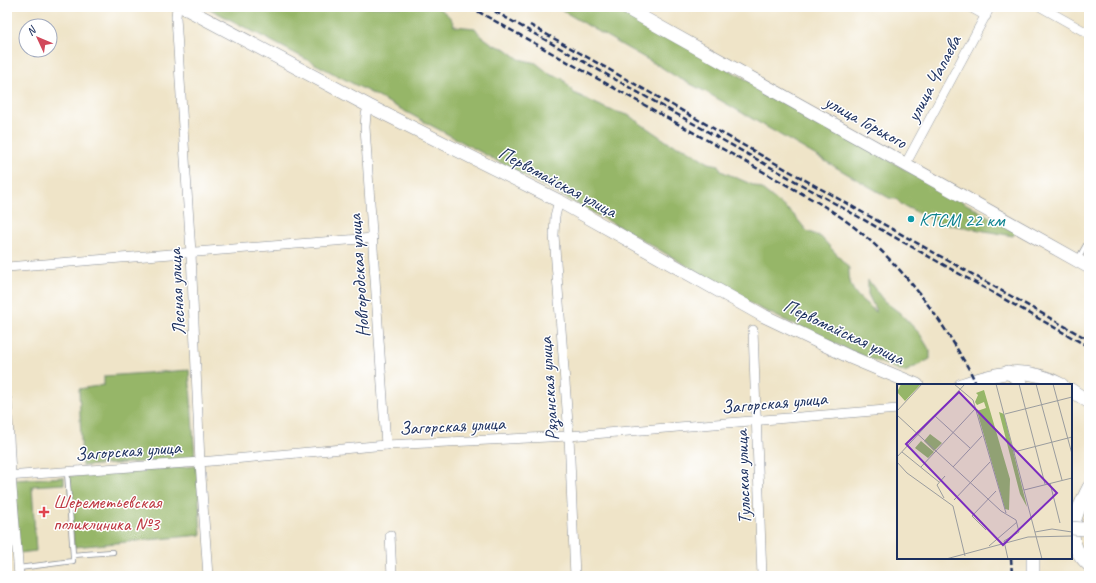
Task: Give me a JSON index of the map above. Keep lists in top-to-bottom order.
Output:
{
  "streets": {
    "street": [
      "улица Чапаева",
      "улица Горького",
      "Первомайская улица",
      "Новгородская улица",
      "Лесная улица",
      "Рязанская улица",
      "Загорская улица",
      "Тульская улица"
    ]
  },
  "crossings": [
    ["улица Чапаева", "улица Горького"],
    ["Первомайская улица", "Новгородская улица"],
    ["Первомайская улица", "Рязанская улица"],
    ["Новгородская улица", "Загорская улица"],
    ["Лесная улица", "Загорская улица"],
    ["Рязанская улица", "Загорская улица"],
    ["Загорская улица", "Тульская улица"]
  ],
  "places": {
    "other": ["КТСМ 22 км"],
    "health": ["Шереметьевская поликлиника №3"]
  },
  "north": "top left"
}
